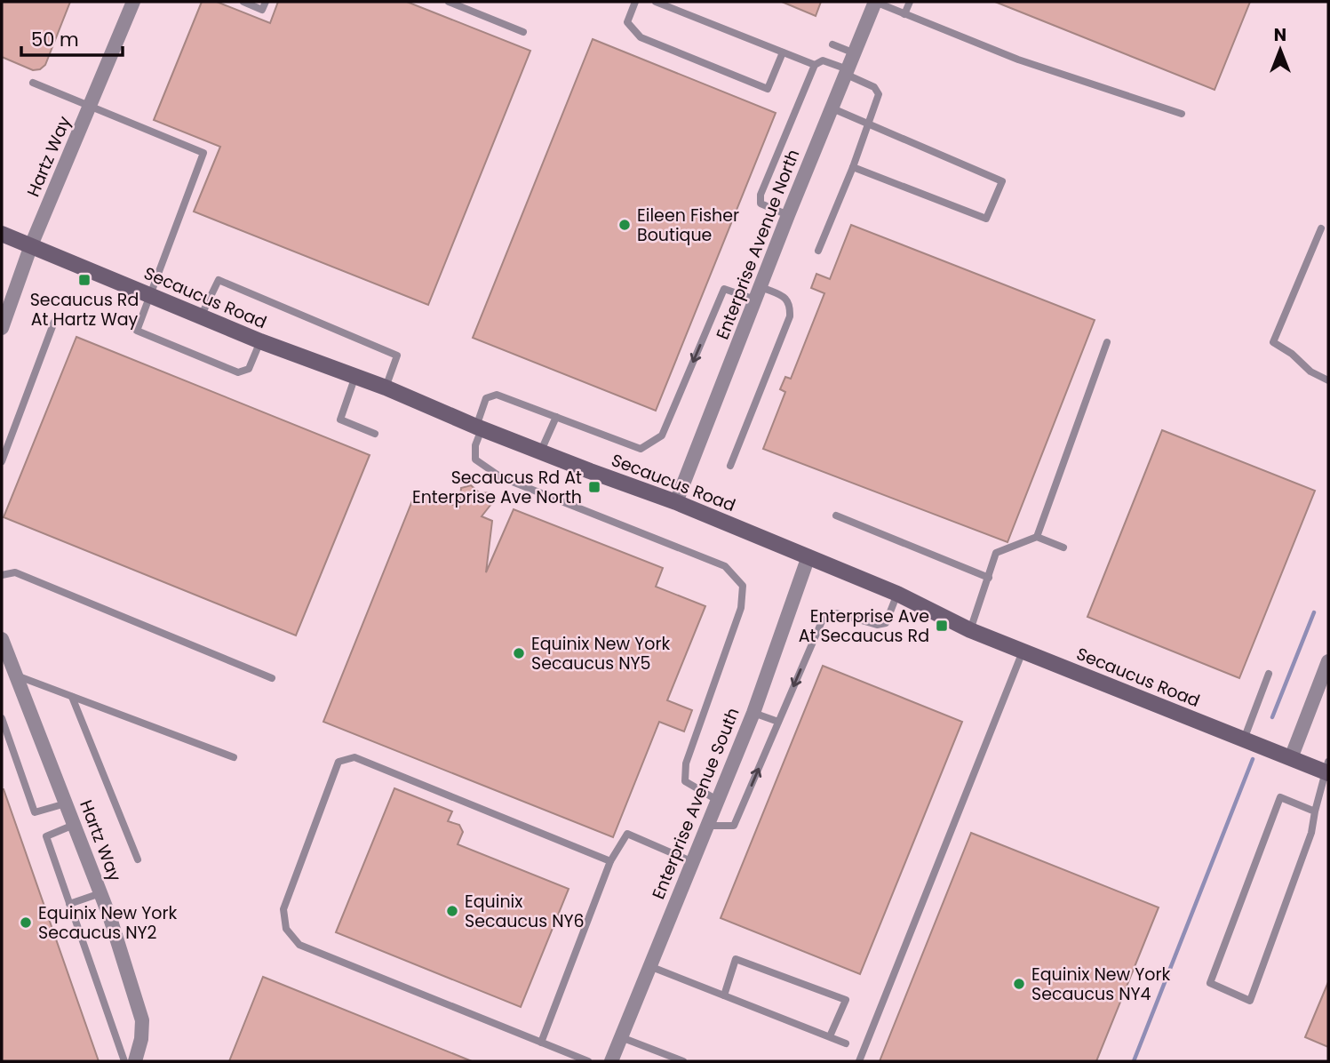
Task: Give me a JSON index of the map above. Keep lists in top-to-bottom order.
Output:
{
  "streets": {
    "main road": ["Secaucus Road"],
    "street": ["Hartz Way", "Enterprise Avenue North", "Enterprise Avenue South"]
  },
  "crossings": [
    ["Hartz Way", "Secaucus Road"],
    ["Enterprise Avenue North", "Secaucus Road"],
    ["Secaucus Road", "Enterprise Avenue South"]
  ],
  "places": {
    "other": [
      "Eileen Fisher Boutique",
      "Equinix New York Secaucus NY5",
      "Equinix Secaucus NY6",
      "Equinix New York Secaucus NY2",
      "Equinix New York Secaucus NY4"
    ],
    "transit": ["Secaucus Rd At Hartz Way", "Secaucus Rd At Enterprise Ave North", "Enterprise Ave At Secaucus Rd"]
  },
  "scale_bar": "50 m",
  "north": "top"
}
